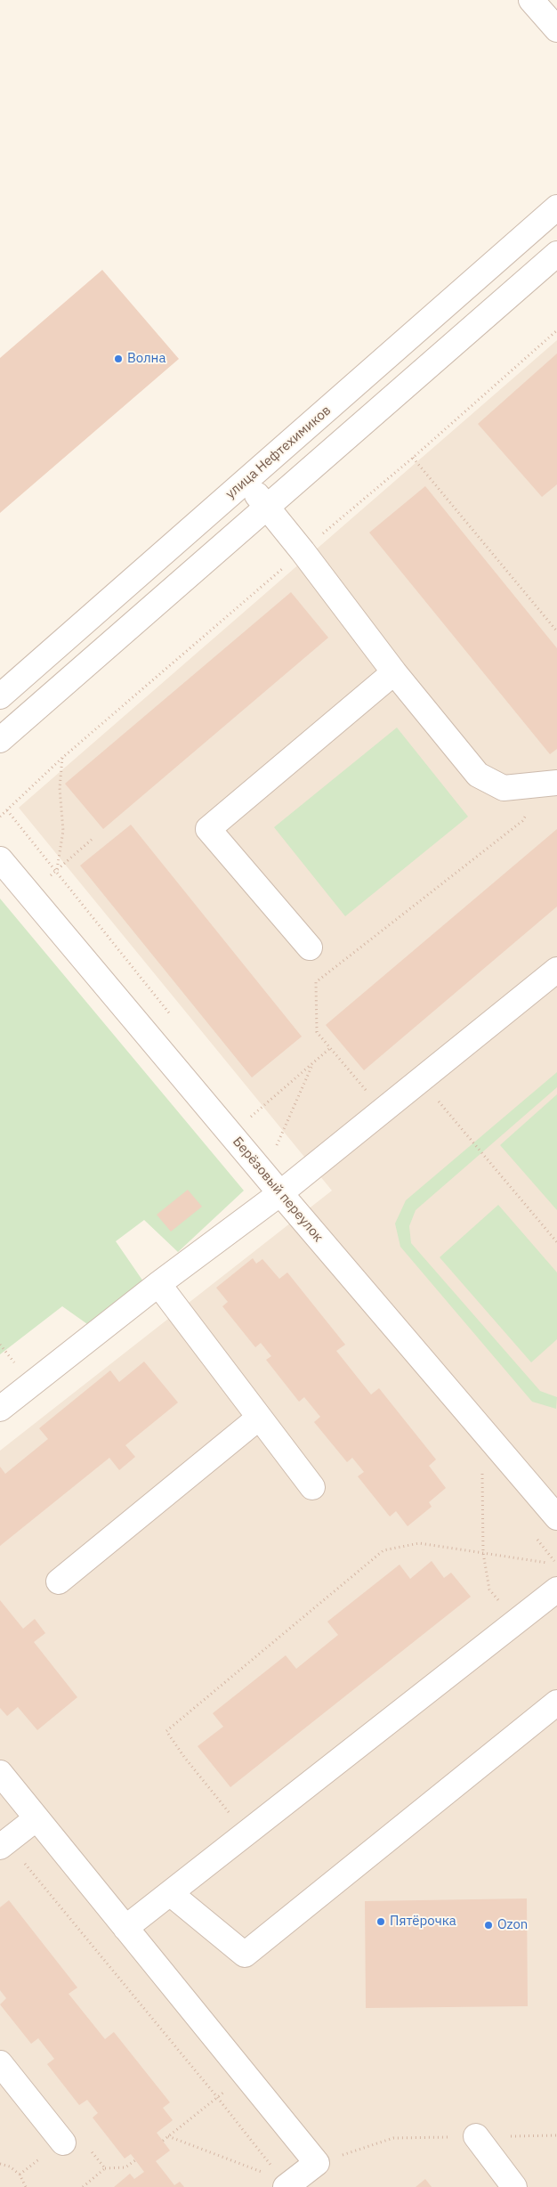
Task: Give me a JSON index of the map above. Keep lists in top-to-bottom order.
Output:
{
  "streets": {
    "street": ["улица Нефтехимиков", "Берёзовый переулок"]
  },
  "places": ["Волна", "Пятёрочка", "Ozon"]
}
